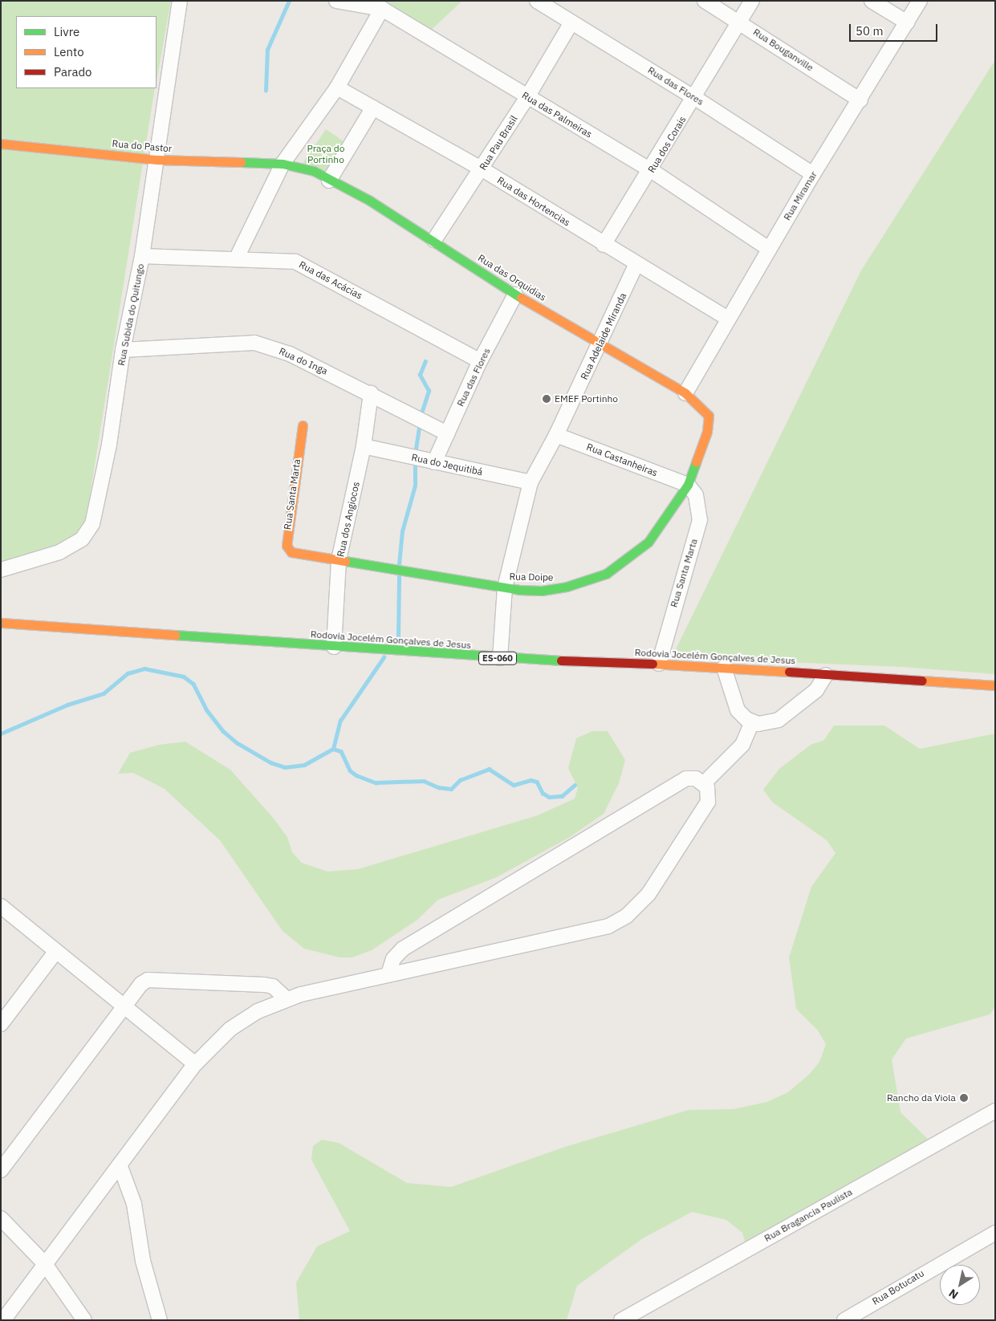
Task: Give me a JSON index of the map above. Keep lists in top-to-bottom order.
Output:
{
  "streets": {
    "street": [
      "Rua Bouganville",
      "Rua das Flores",
      "Rua das Palmeiras",
      "Rua Pau Brasil",
      "Rua dos Corais",
      "Rua do Pastor",
      "Rua Miramar",
      "Rua das Hortencias",
      "Rua das Orquidias",
      "Rua das Acácias",
      "Rua Subida do Quitungo",
      "Rua Adelaide Miranda",
      "Rua do Inga",
      "Rua Castanheiras",
      "Rua do Jequitibá",
      "Rua Santa Marta",
      "Rua dos Angiocos",
      "Rua Doipe",
      "Rodovia Jocelém Gonçalves de Jesus",
      "ES-060",
      "Rua Bragancia Paulista",
      "Rua Botucatu"
    ]
  },
  "crossings": [
    ["Rua Bouganville", "Rua dos Corais"],
    ["Rua Bouganville", "Rua Miramar"],
    ["Rua das Flores", "Rua Pau Brasil"],
    ["Rua das Flores", "Rua dos Corais"],
    ["Rua das Flores", "Rua Miramar"],
    ["Rua das Flores", "Rua das Orquidias"],
    ["Rua das Flores", "Rua das Acácias"],
    ["Rua das Flores", "Rua do Inga"],
    ["Rua das Flores", "Rua do Jequitibá"],
    ["Rua das Palmeiras", "Rua Pau Brasil"],
    ["Rua das Palmeiras", "Rua dos Corais"],
    ["Rua das Palmeiras", "Rua Miramar"],
    ["Rua Pau Brasil", "Rua das Hortencias"],
    ["Rua Pau Brasil", "Rua das Orquidias"],
    ["Rua dos Corais", "Rua das Hortencias"],
    ["Rua do Pastor", "Rua das Orquidias"],
    ["Rua do Pastor", "Rua Subida do Quitungo"],
    ["Rua Miramar", "Rua das Hortencias"],
    ["Rua Miramar", "Rua das Orquidias"],
    ["Rua das Hortencias", "Rua Adelaide Miranda"],
    ["Rua das Orquidias", "Rua Adelaide Miranda"],
    ["Rua das Orquidias", "Rua Doipe"],
    ["Rua das Acácias", "Rua Subida do Quitungo"],
    ["Rua Subida do Quitungo", "Rua do Inga"],
    ["Rua Adelaide Miranda", "Rua Castanheiras"],
    ["Rua Adelaide Miranda", "Rua do Jequitibá"],
    ["Rua Adelaide Miranda", "Rua Doipe"],
    ["Rua Adelaide Miranda", "Rodovia Jocelém Gonçalves de Jesus"],
    ["Rua do Inga", "Rua dos Angiocos"],
    ["Rua Castanheiras", "Rua Santa Marta"],
    ["Rua Castanheiras", "Rua Doipe"],
    ["Rua do Jequitibá", "Rua dos Angiocos"],
    ["Rua Santa Marta", "Rua Doipe"],
    ["Rua Santa Marta", "Rodovia Jocelém Gonçalves de Jesus"],
    ["Rua dos Angiocos", "Rua Doipe"],
    ["Rua dos Angiocos", "Rodovia Jocelém Gonçalves de Jesus"]
  ],
  "parks": ["Praça do Portinho"],
  "places": ["EMEF Portinho", "Rancho da Viola"],
  "legend": ["Livre", "Lento", "Parado"],
  "scale_bar": "50 m",
  "north": "bottom left"
}
